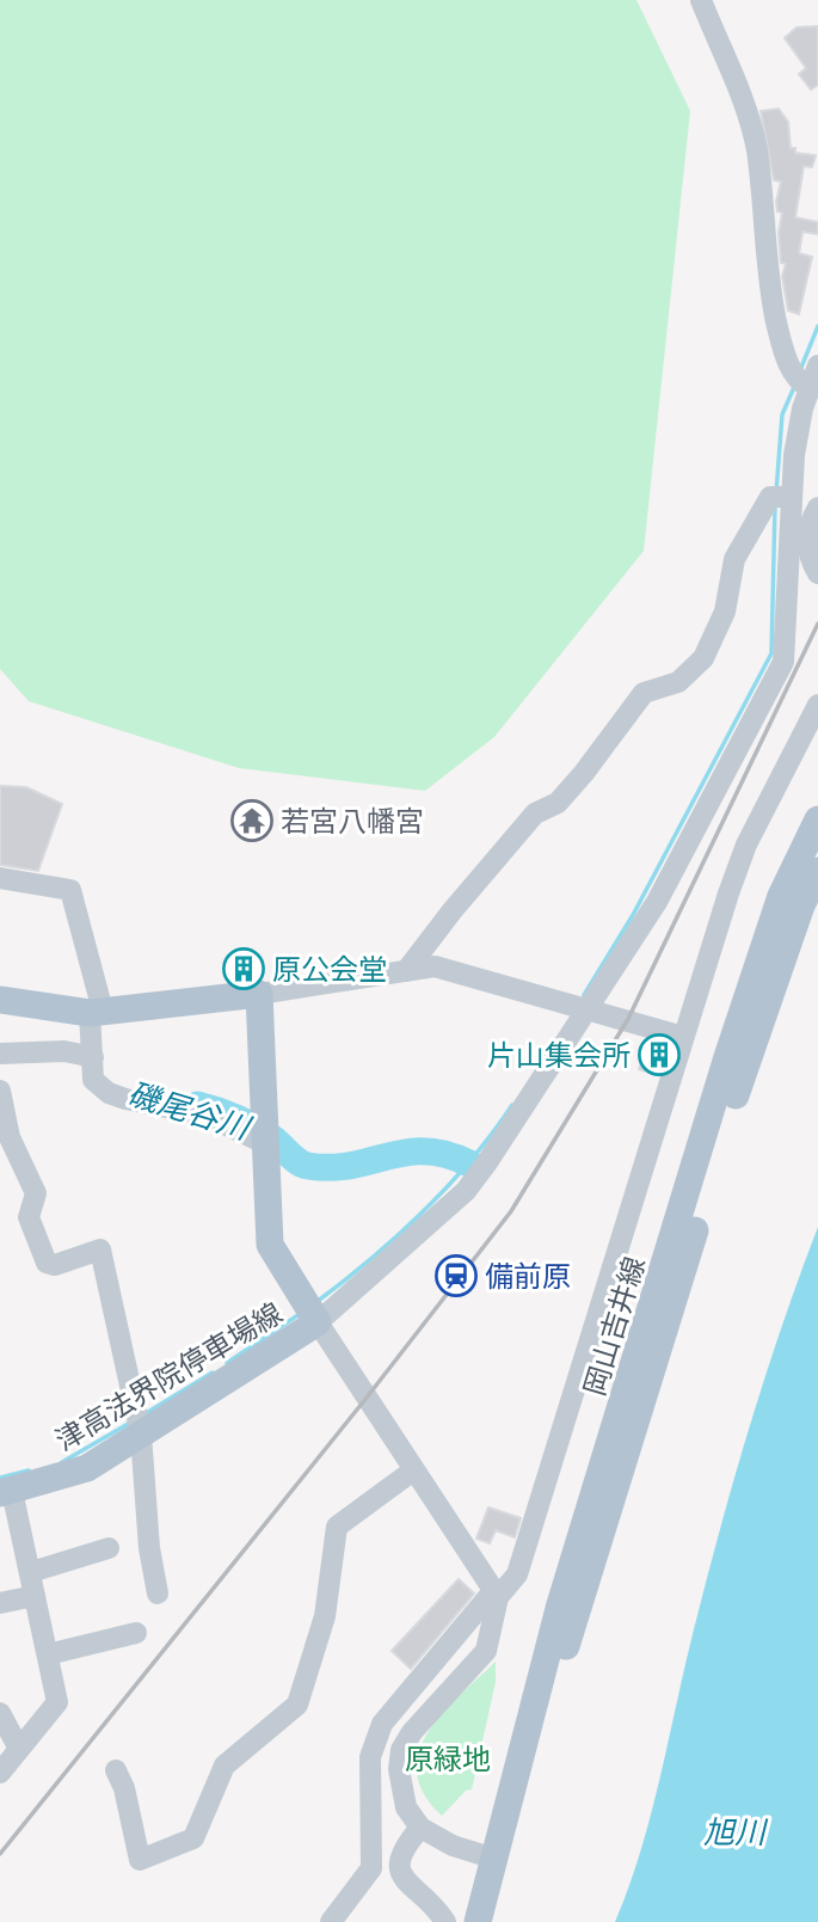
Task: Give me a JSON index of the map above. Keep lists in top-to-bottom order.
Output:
{
  "streets": {
    "main road": ["岡山吉井線", "津高法界院停車場線"]
  },
  "water": ["磯尾谷川", "旭川"],
  "parks": ["原緑地"],
  "places": {
    "temple": ["若宮八幡宮"],
    "building": ["原公会堂", "片山集会所"],
    "station": ["備前原"]
  }
}
